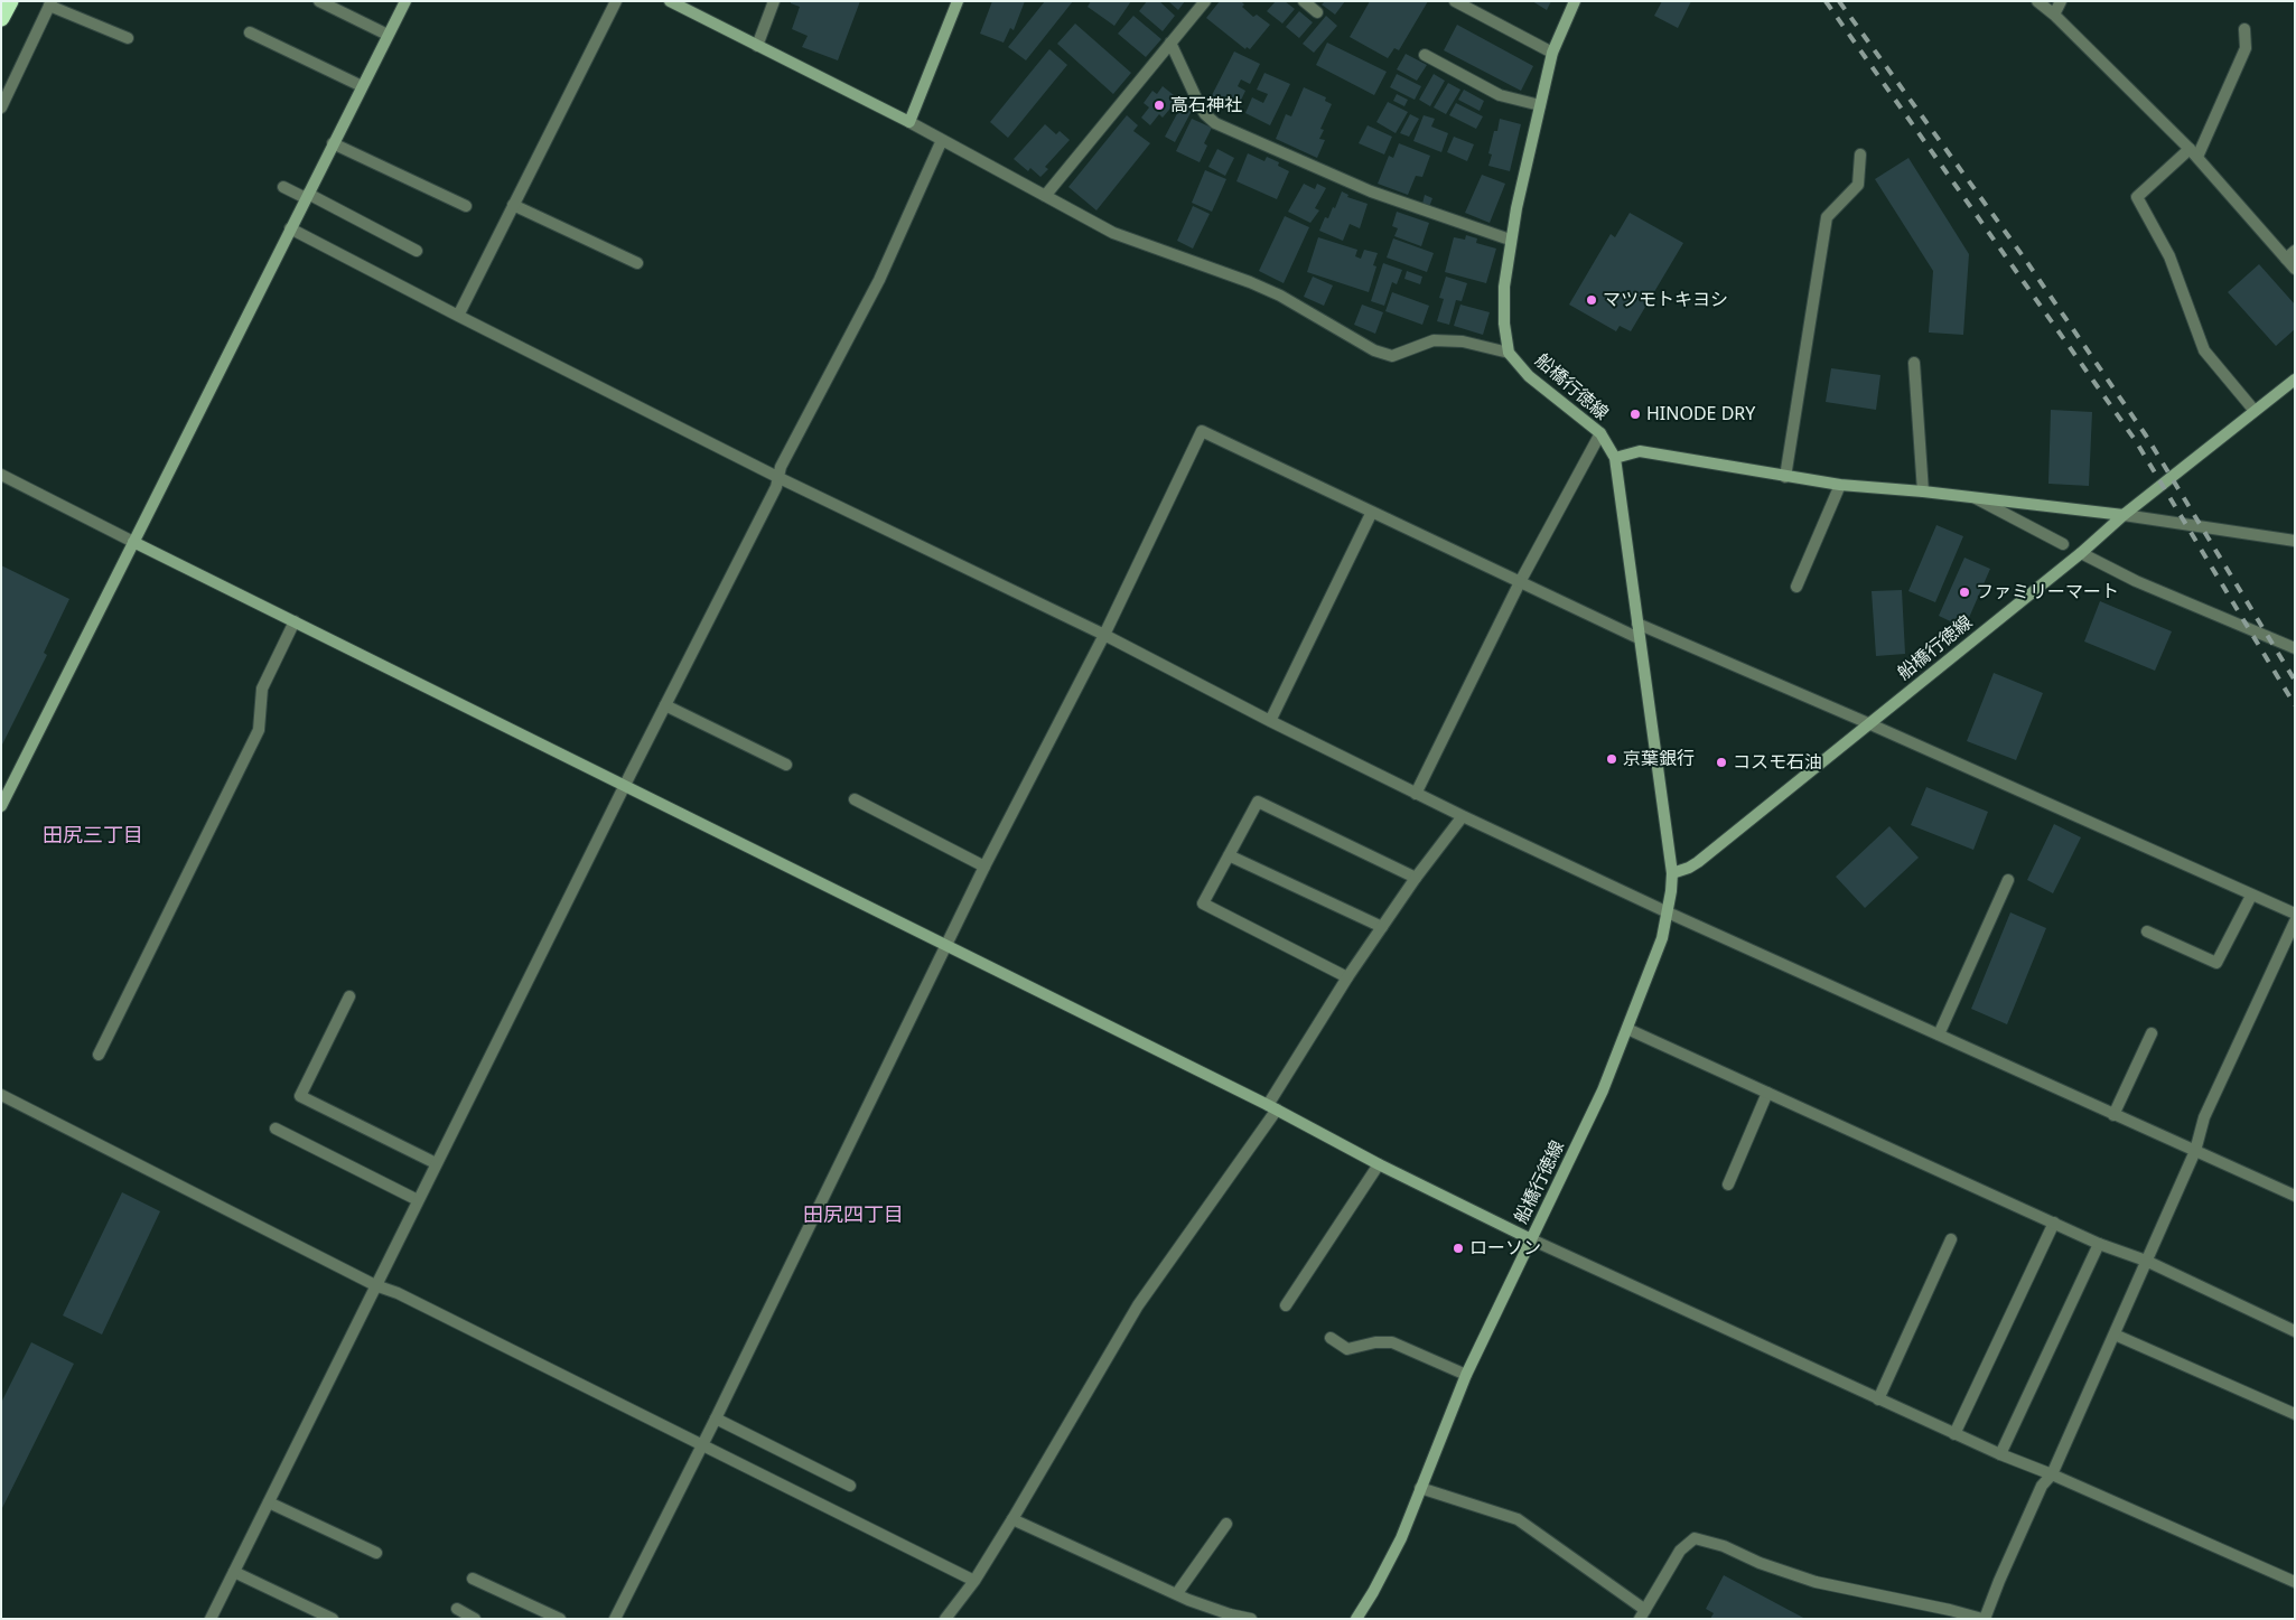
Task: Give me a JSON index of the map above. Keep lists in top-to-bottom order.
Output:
{
  "streets": {
    "street": ["船橋行徳線"]
  },
  "districts": ["田尻三丁目", "田尻四丁目"],
  "places": [
    "高石神社",
    "マツモトキヨシ",
    "HINODE DRY",
    "ファミリーマート",
    "京葉銀行",
    "コスモ石油",
    "ローソン"
  ]
}
